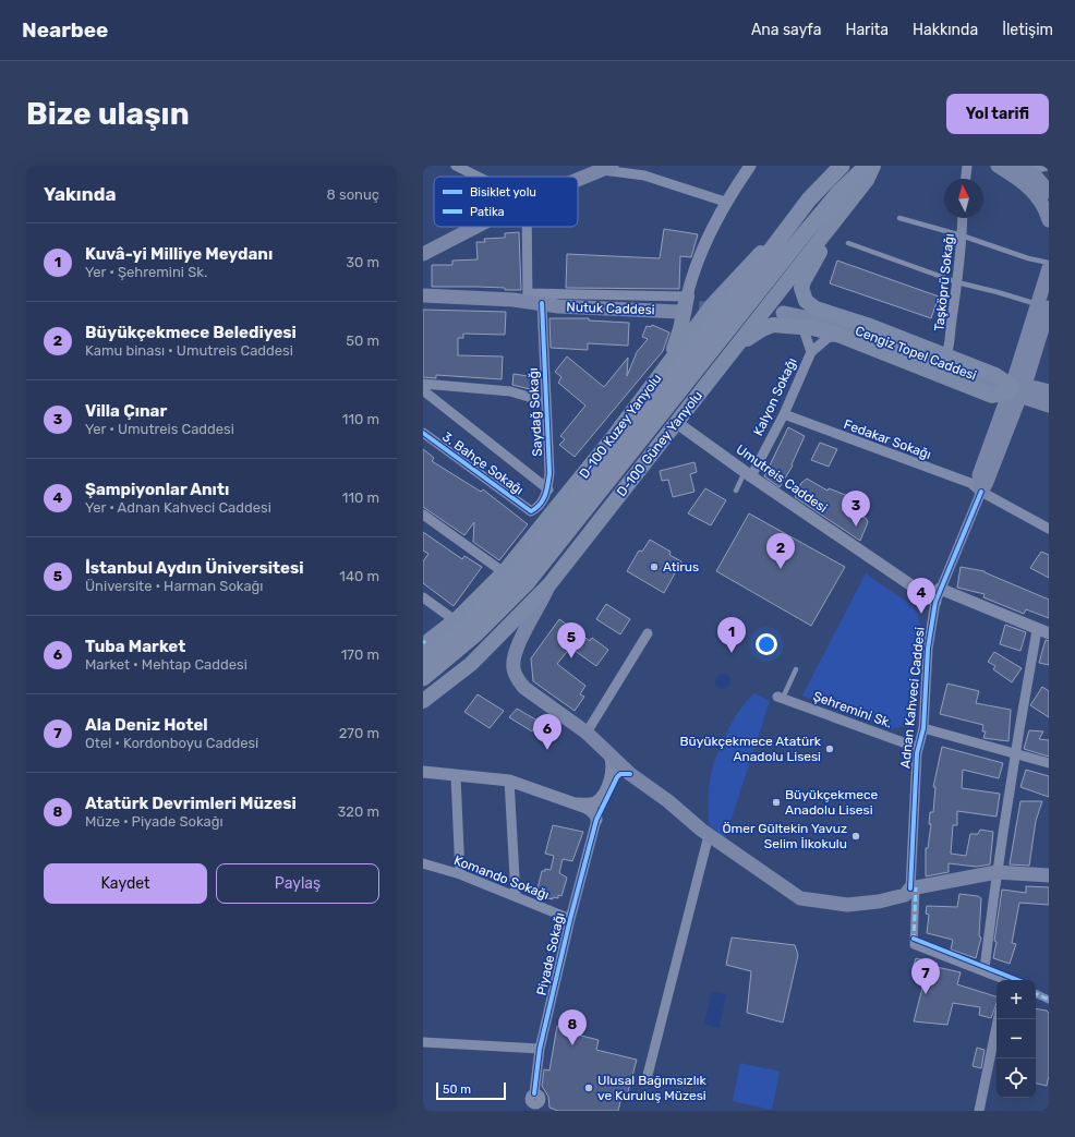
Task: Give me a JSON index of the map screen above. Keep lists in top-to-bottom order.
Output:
{
  "streets": {
    "main road": [
      "Nutuk Caddesi",
      "Cengiz Topel Caddesi",
      "D-100 Kuzey Yanyolu",
      "D-100 Güney Yanyolu",
      "Adnan Kahveci Caddesi"
    ],
    "street": [
      "Taşköprü Sokağı",
      "Kalyon Sokağı",
      "Saydağ Sokağı",
      "Fedakar Sokağı",
      "3. Bahçe Sokağı",
      "Umutreis Caddesi",
      "Şehremini Sk.",
      "Komando Sokağı",
      "Piyade Sokağı"
    ]
  },
  "crossings": [
    ["Nutuk Caddesi", "Saydağ Sokağı"],
    ["Cengiz Topel Caddesi", "Adnan Kahveci Caddesi"],
    ["Kalyon Sokağı", "Fedakar Sokağı"],
    ["Kalyon Sokağı", "Umutreis Caddesi"],
    ["Saydağ Sokağı", "3. Bahçe Sokağı"],
    ["Fedakar Sokağı", "Adnan Kahveci Caddesi"],
    ["D-100 Güney Yanyolu", "Umutreis Caddesi"],
    ["Umutreis Caddesi", "Adnan Kahveci Caddesi"],
    ["Adnan Kahveci Caddesi", "Şehremini Sk."],
    ["Komando Sokağı", "Piyade Sokağı"]
  ],
  "places": [
    "Atirus",
    "Büyükçekmece Atatürk Anadolu Lisesi",
    "Büyükçekmece Anadolu Lisesi",
    "Ömer Gültekin Yavuz Selim İlkokulu",
    "Ulusal Bağımsızlık ve Kuruluş Müzesi"
  ],
  "legend": ["Bisiklet yolu", "Patika"],
  "scale_bar": "50 m",
  "north": "top",
  "page": {
    "header": "Nearbee",
    "nav": [
      "Ana sayfa",
      "Harita",
      "Hakkında",
      "İletişim"
    ],
    "buttons": [
      "Yol tarifi",
      ["Kaydet", "Paylaş"]
    ],
    "title": "Bize ulaşın",
    "heading": ["Yakında", "8 sonuç"],
    "list": [
      {
        "mark": "1",
        "name": "Kuvâ-yi Milliye Meydanı",
        "note": "Yer · Şehremini Sk.",
        "value": "30 m"
      },
      {
        "mark": "2",
        "name": "Büyükçekmece Belediyesi",
        "note": "Kamu binası · Umutreis Caddesi",
        "value": "50 m"
      },
      {
        "mark": "3",
        "name": "Villa Çınar",
        "note": "Yer · Umutreis Caddesi",
        "value": "110 m"
      },
      {
        "mark": "4",
        "name": "Şampiyonlar Anıtı",
        "note": "Yer · Adnan Kahveci Caddesi",
        "value": "110 m"
      },
      {
        "mark": "5",
        "name": "İstanbul Aydın Üniversitesi",
        "note": "Üniversite · Harman Sokağı",
        "value": "140 m"
      },
      {
        "mark": "6",
        "name": "Tuba Market",
        "note": "Market · Mehtap Caddesi",
        "value": "170 m"
      },
      {
        "mark": "7",
        "name": "Ala Deniz Hotel",
        "note": "Otel · Kordonboyu Caddesi",
        "value": "270 m"
      },
      {
        "mark": "8",
        "name": "Atatürk Devrimleri Müzesi",
        "note": "Müze · Piyade Sokağı",
        "value": "320 m"
      }
    ],
    "pins": [
      "3",
      "2",
      "4",
      "1",
      "5",
      "6",
      "7",
      "8"
    ],
    "map_buttons": ["+", "−"],
    "scale": "50 m"
  }
}
